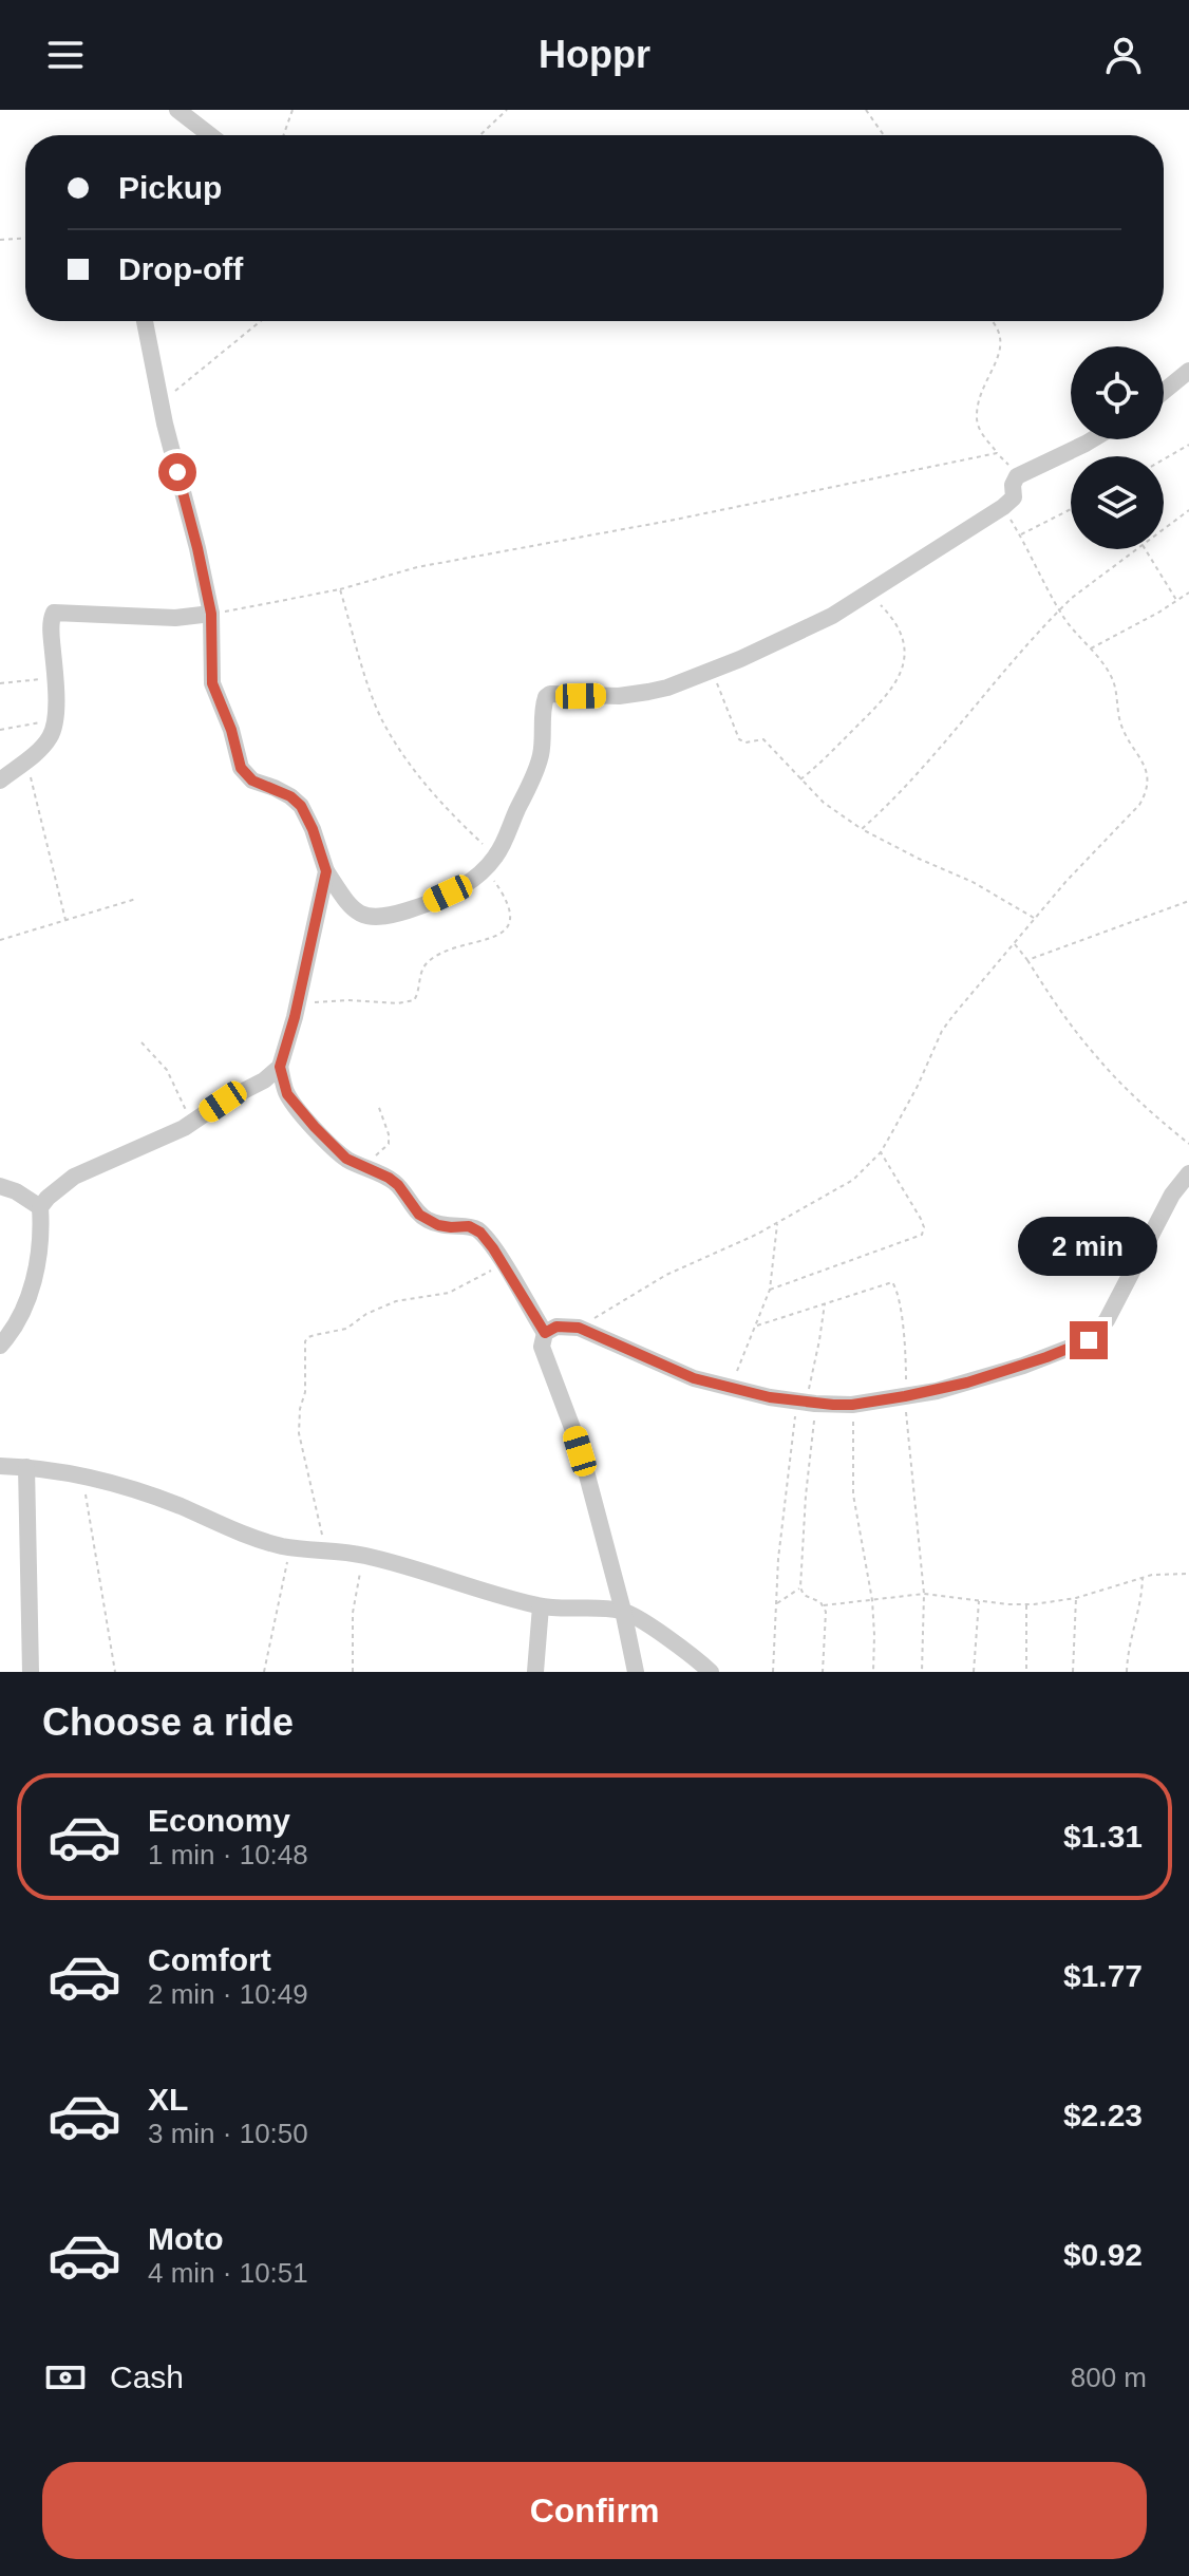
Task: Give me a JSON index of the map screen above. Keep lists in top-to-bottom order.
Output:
{
  "page": {
    "header": "Hoppr",
    "banner": ["Pickup", "Drop-off"],
    "bubble": "2 min",
    "heading": "Choose a ride",
    "list": [
      {
        "name": "Economy",
        "note": "1 min · 10:48",
        "value": "$1.31"
      },
      {
        "name": "Comfort",
        "note": "2 min · 10:49",
        "value": "$1.77"
      },
      {
        "name": "XL",
        "note": "3 min · 10:50",
        "value": "$2.23"
      },
      {
        "name": "Moto",
        "note": "4 min · 10:51",
        "value": "$0.92"
      }
    ],
    "pay": ["Cash", "800 m"],
    "buttons": "Confirm"
  }
}
